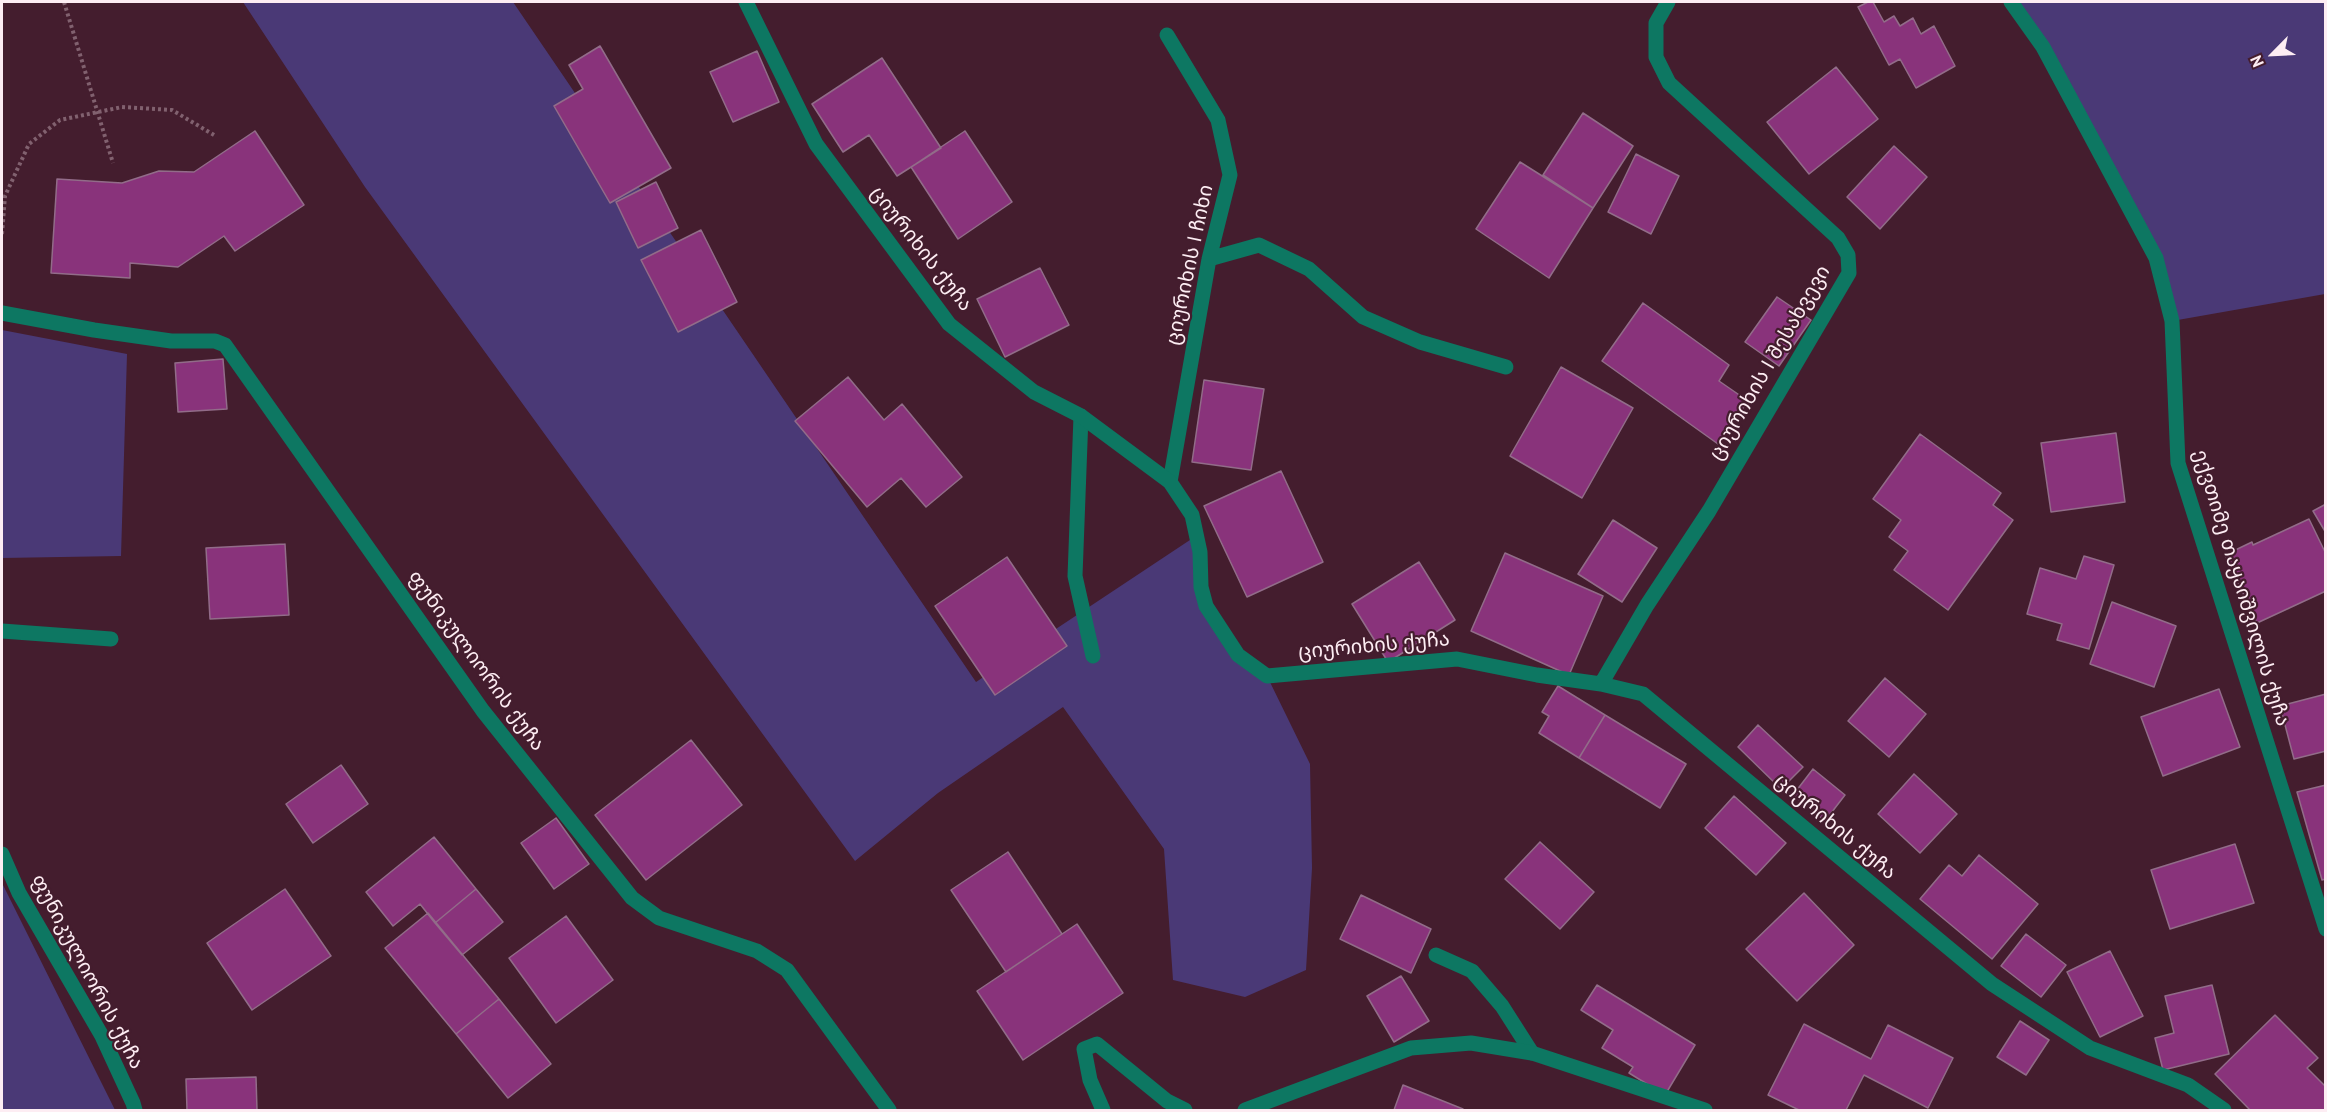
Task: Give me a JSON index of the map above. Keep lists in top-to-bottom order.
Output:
{
  "streets": {
    "street": [
      "ციურიხის ქუჩა",
      "ციურიხის I ჩიხი",
      "ციურიხის I შესახვევი",
      "ექვთიმე თაყაიშვილის ქუჩა",
      "ფუნიკულიორის ქუჩა"
    ]
  },
  "crossings": [
    ["ციურიხის ქუჩა", "ციურიხის I ჩიხი"],
    ["ციურიხის ქუჩა", "ციურიხის I შესახვევი"]
  ],
  "north": "bottom left"
}
